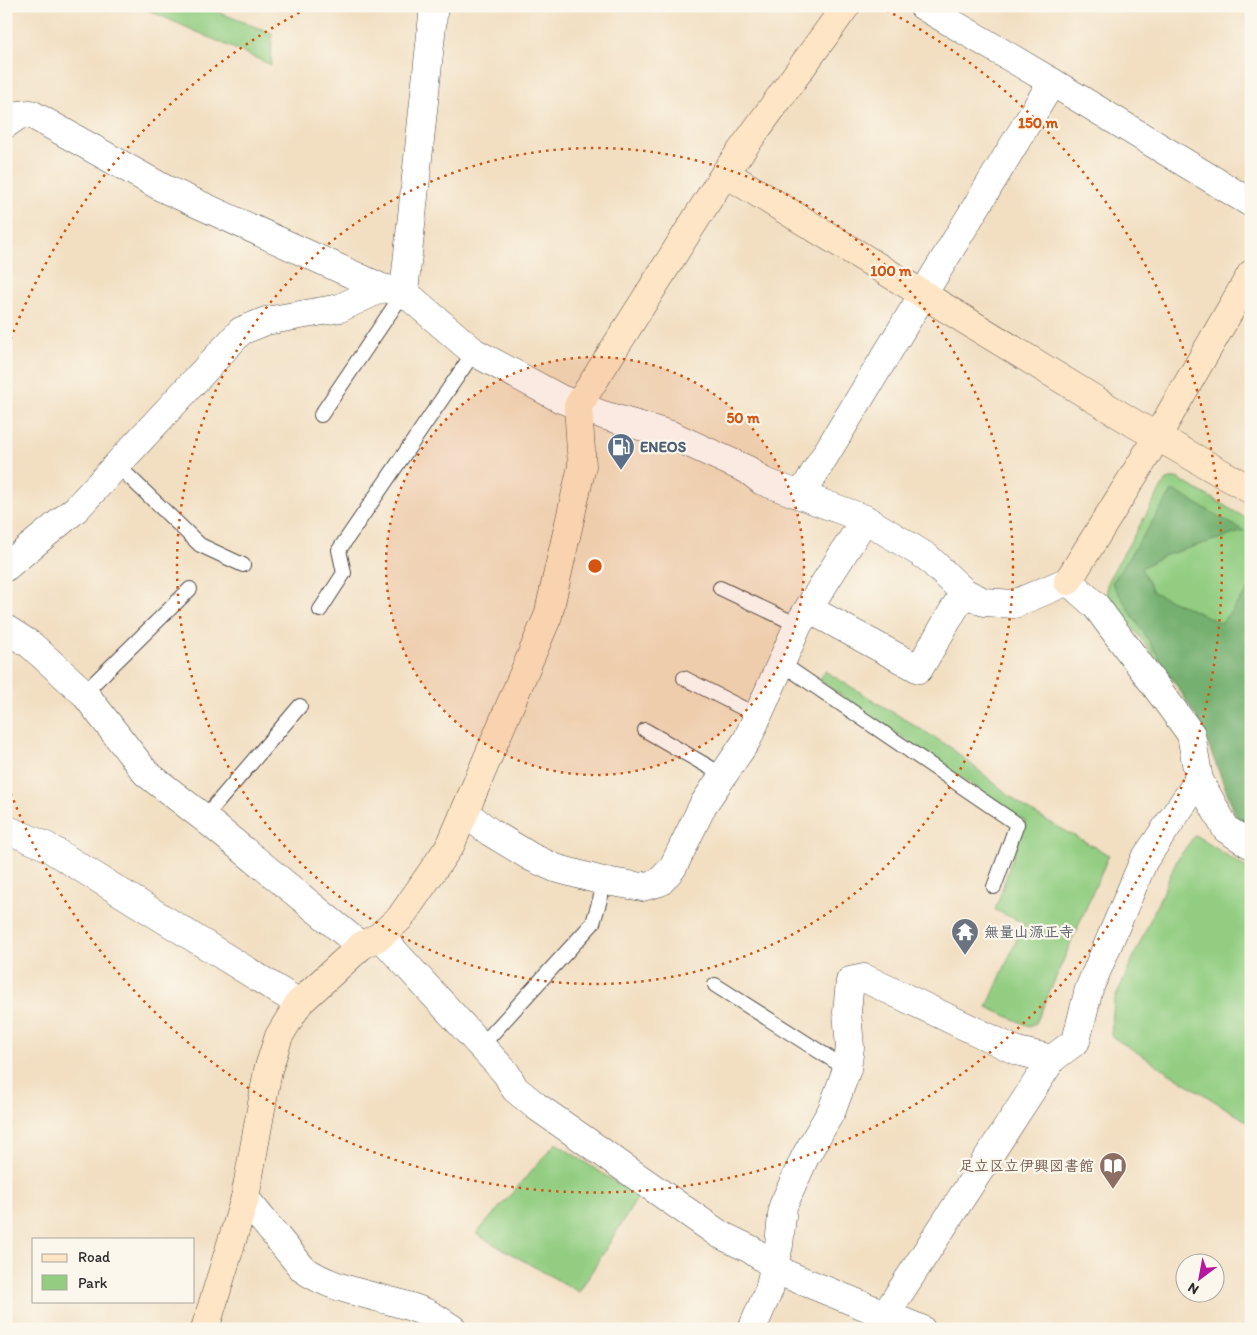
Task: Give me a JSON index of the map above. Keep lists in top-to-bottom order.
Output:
{
  "places": {
    "fuel station": ["ENEOS"],
    "temple": ["無量山源正寺"],
    "library": ["足立区立伊興図書館"]
  },
  "legend": ["Road", "Park"],
  "north": "bottom left",
  "rings": ["150 m", "100 m", "50 m"]
}
